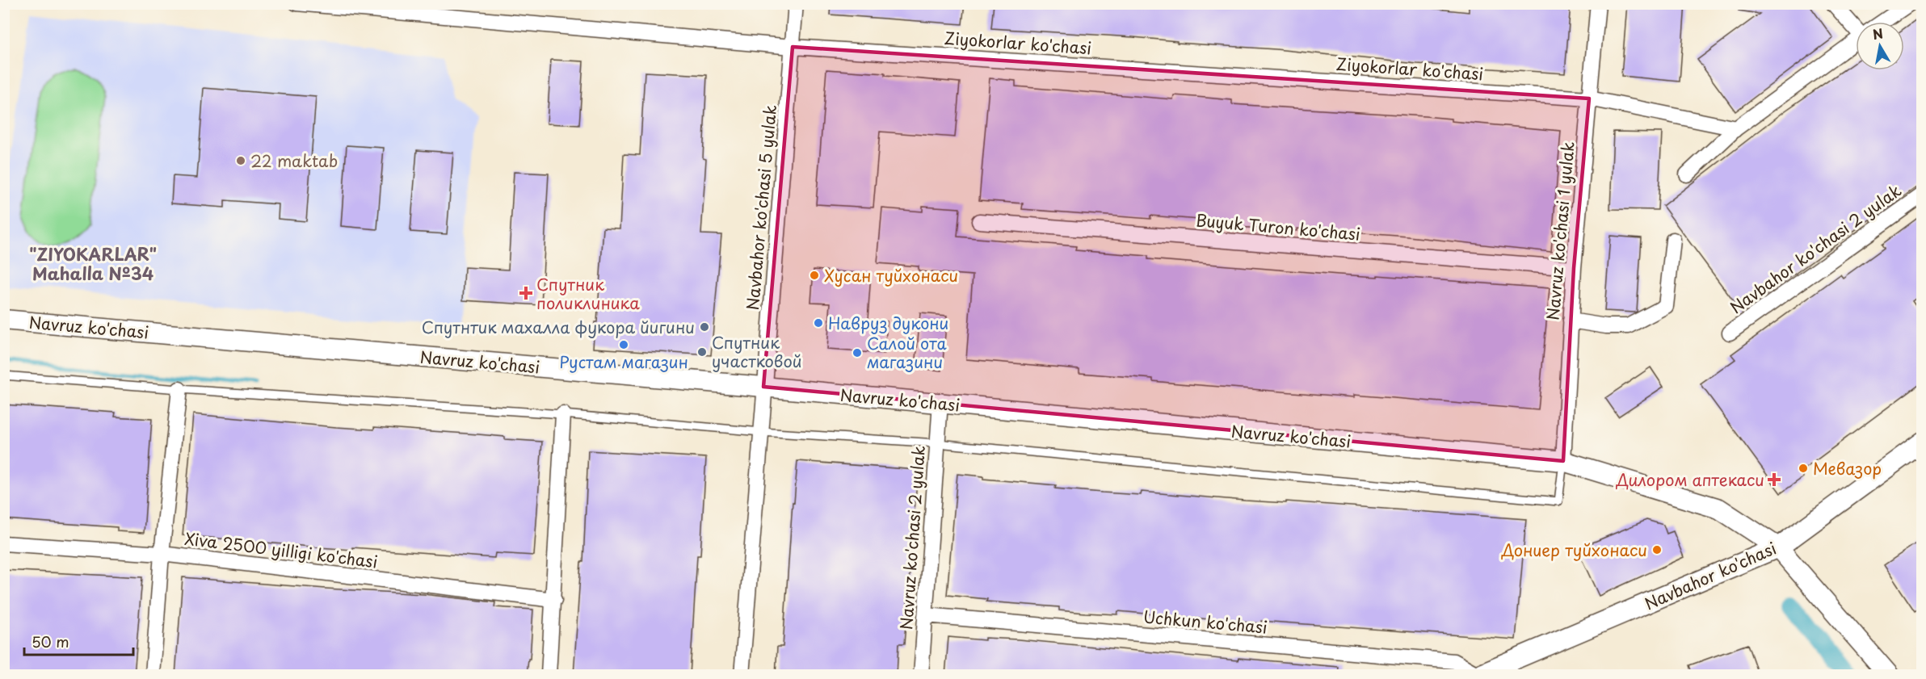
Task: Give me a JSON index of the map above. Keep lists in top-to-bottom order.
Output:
{
  "streets": {
    "street": [
      "Ziyokorlar ko'chasi",
      "Navbahor ko'chasi 5 yulak",
      "Buyuk Turon ko'chasi",
      "Navruz ko'chasi 1 yulak",
      "Navbahor ko'chasi 2 yulak",
      "Navruz ko'chasi",
      "Navruz ko'chasi 2 yulak",
      "Xiva 2500 yilligi ko'chasi",
      "Navbahor ko'chasi",
      "Uchkun ko'chasi"
    ]
  },
  "crossings": [
    ["Ziyokorlar ko'chasi", "Navbahor ko'chasi 5 yulak"],
    ["Ziyokorlar ko'chasi", "Navruz ko'chasi 1 yulak"],
    ["Navbahor ko'chasi 5 yulak", "Navruz ko'chasi"],
    ["Buyuk Turon ko'chasi", "Navruz ko'chasi 1 yulak"],
    ["Navruz ko'chasi 1 yulak", "Navruz ko'chasi"],
    ["Navruz ko'chasi", "Navruz ko'chasi 2 yulak"],
    ["Navruz ko'chasi", "Navbahor ko'chasi"],
    ["Navruz ko'chasi 2 yulak", "Uchkun ko'chasi"],
    ["Navbahor ko'chasi", "Uchkun ko'chasi"]
  ],
  "districts": ["\"ZIYOKARLAR\" Mahalla №34"],
  "places": {
    "other": [
      "22 maktab",
      "Хусан туйхонаси",
      "Навруз дукони",
      "Спутнтик махалла фукора йигини",
      "Рустам магазин",
      "Спутник участковой",
      "Салой ота магазини",
      "Мевазор",
      "Дониер туйхонаси"
    ],
    "health": ["Спутник поликлиника", "Дилором аптекаси"]
  },
  "scale_bar": "50 m",
  "north": "top"
}
